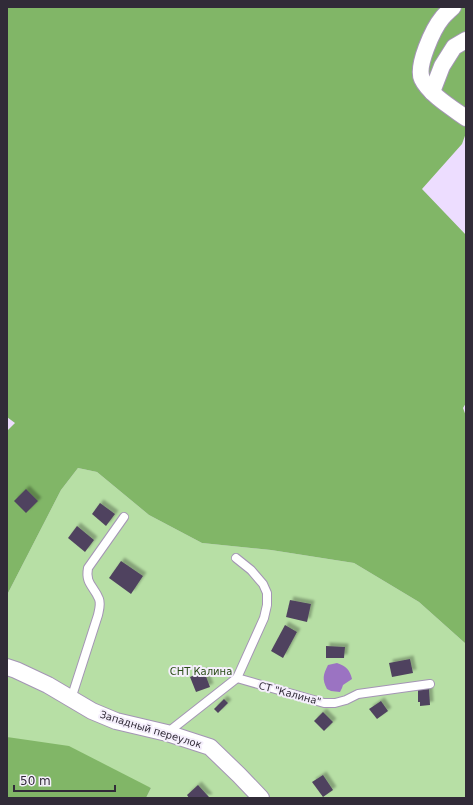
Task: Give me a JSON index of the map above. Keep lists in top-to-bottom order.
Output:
{
  "streets": {
    "street": ["Западный переулок"],
    "lane": ["СТ \"Калина\""]
  },
  "parks": ["СНТ Калина"],
  "scale_bar": "50 m"
}
